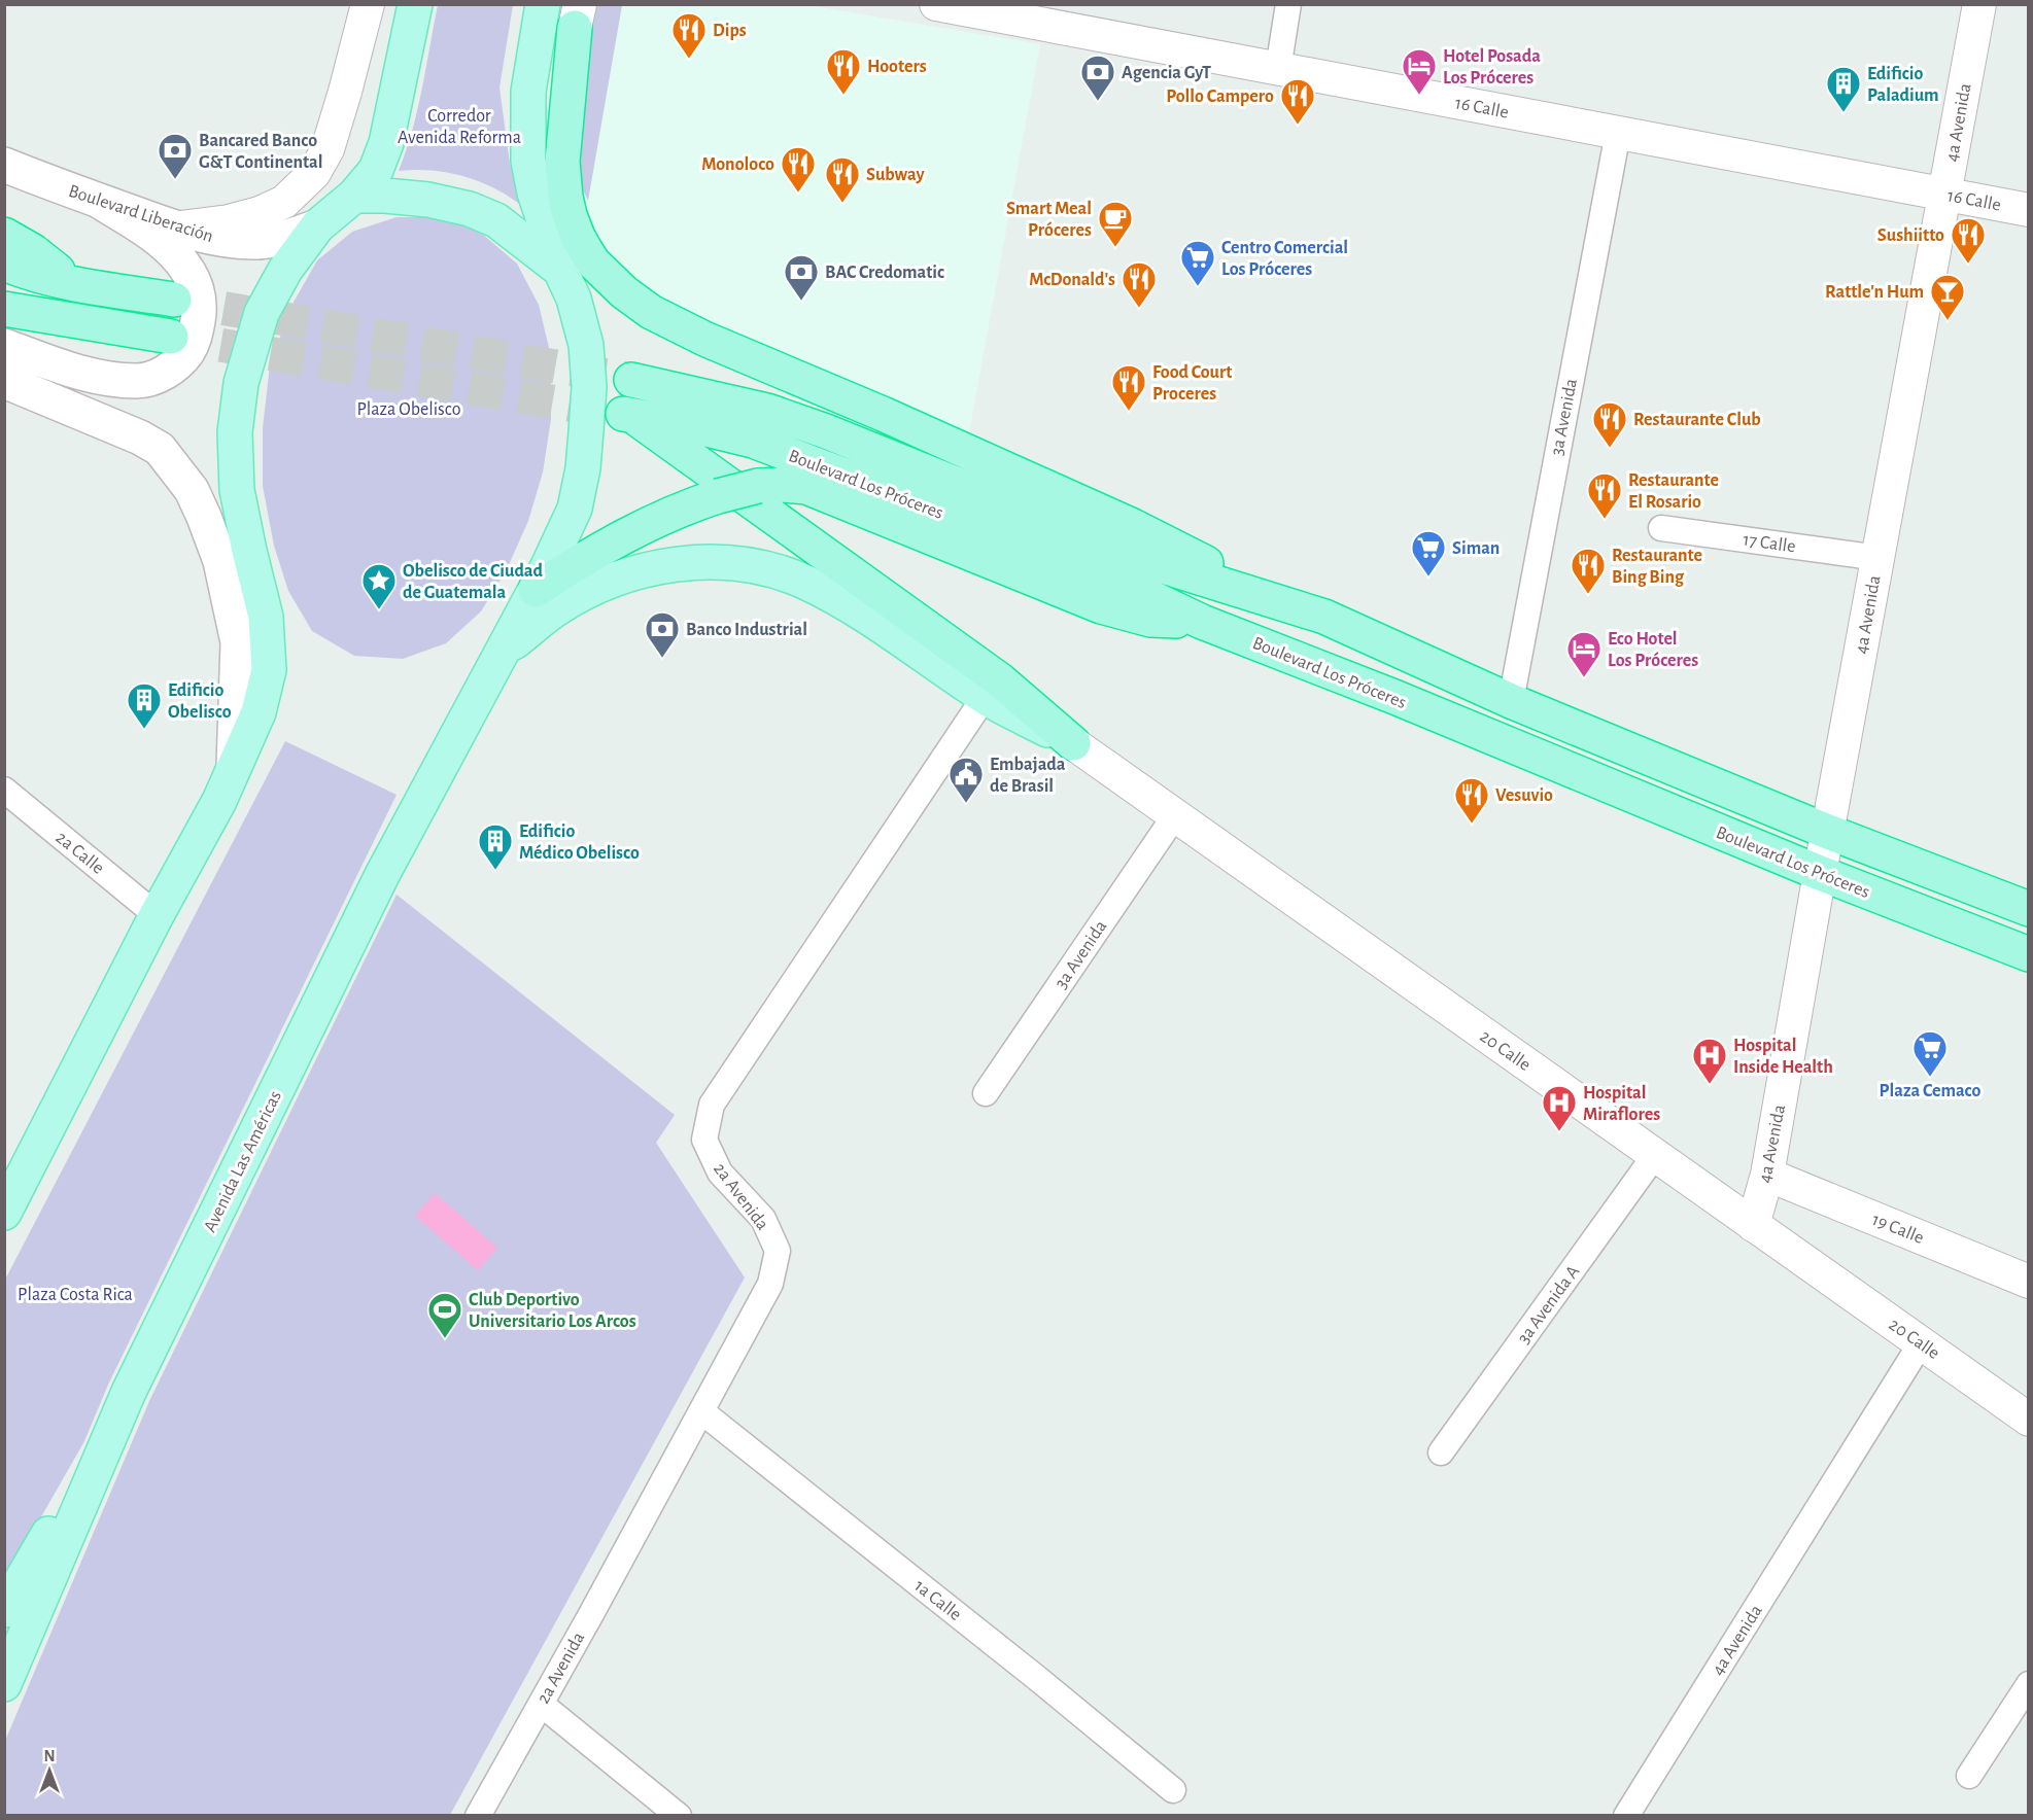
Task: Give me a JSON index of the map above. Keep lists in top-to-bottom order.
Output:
{
  "streets": {
    "highway": ["Boulevard Los Próceres"],
    "main road": ["Boulevard Liberación", "Avenida Las Américas"],
    "street": [
      "16 Calle",
      "4a Avenida",
      "3a Avenida",
      "17 Calle",
      "2a Calle",
      "20 Calle",
      "2a Avenida",
      "19 Calle",
      "3a Avenida A",
      "1a Calle"
    ]
  },
  "crossings": [
    ["16 Calle", "4a Avenida"],
    ["16 Calle", "3a Avenida"],
    ["4a Avenida", "Boulevard Los Próceres"],
    ["4a Avenida", "17 Calle"],
    ["4a Avenida", "20 Calle"],
    ["4a Avenida", "19 Calle"],
    ["3a Avenida", "Boulevard Los Próceres"],
    ["3a Avenida", "20 Calle"],
    ["Boulevard Los Próceres", "20 Calle"],
    ["20 Calle", "3a Avenida A"],
    ["2a Avenida", "1a Calle"]
  ],
  "parks": ["Corredor Avenida Reforma", "Plaza Obelisco", "Plaza Costa Rica"],
  "places": {
    "restaurant": [
      "Dips",
      "Hooters",
      "Pollo Campero",
      "Monoloco",
      "Subway",
      "Sushiitto",
      "McDonald's",
      "Food Court Proceres",
      "Restaurante Club",
      "Restaurante El Rosario",
      "Restaurante Bing Bing",
      "Vesuvio"
    ],
    "hotel": ["Hotel Posada Los Próceres", "Eco Hotel Los Próceres"],
    "bank": [
      "Agencia GyT",
      "Bancared Banco G&T Continental",
      "BAC Credomatic",
      "Banco Industrial"
    ],
    "building": ["Edificio Paladium", "Edificio Obelisco", "Edificio Médico Obelisco"],
    "cafe": ["Smart Meal Próceres"],
    "supermarket": ["Centro Comercial Los Próceres", "Siman", "Plaza Cemaco"],
    "bar": ["Rattle'n Hum"],
    "place": ["Obelisco de Ciudad de Guatemala"],
    "public building": ["Embajada de Brasil"],
    "hospital": ["Hospital Inside Health", "Hospital Miraflores"],
    "sports": ["Club Deportivo Universitario Los Arcos"]
  },
  "north": "top"
}
